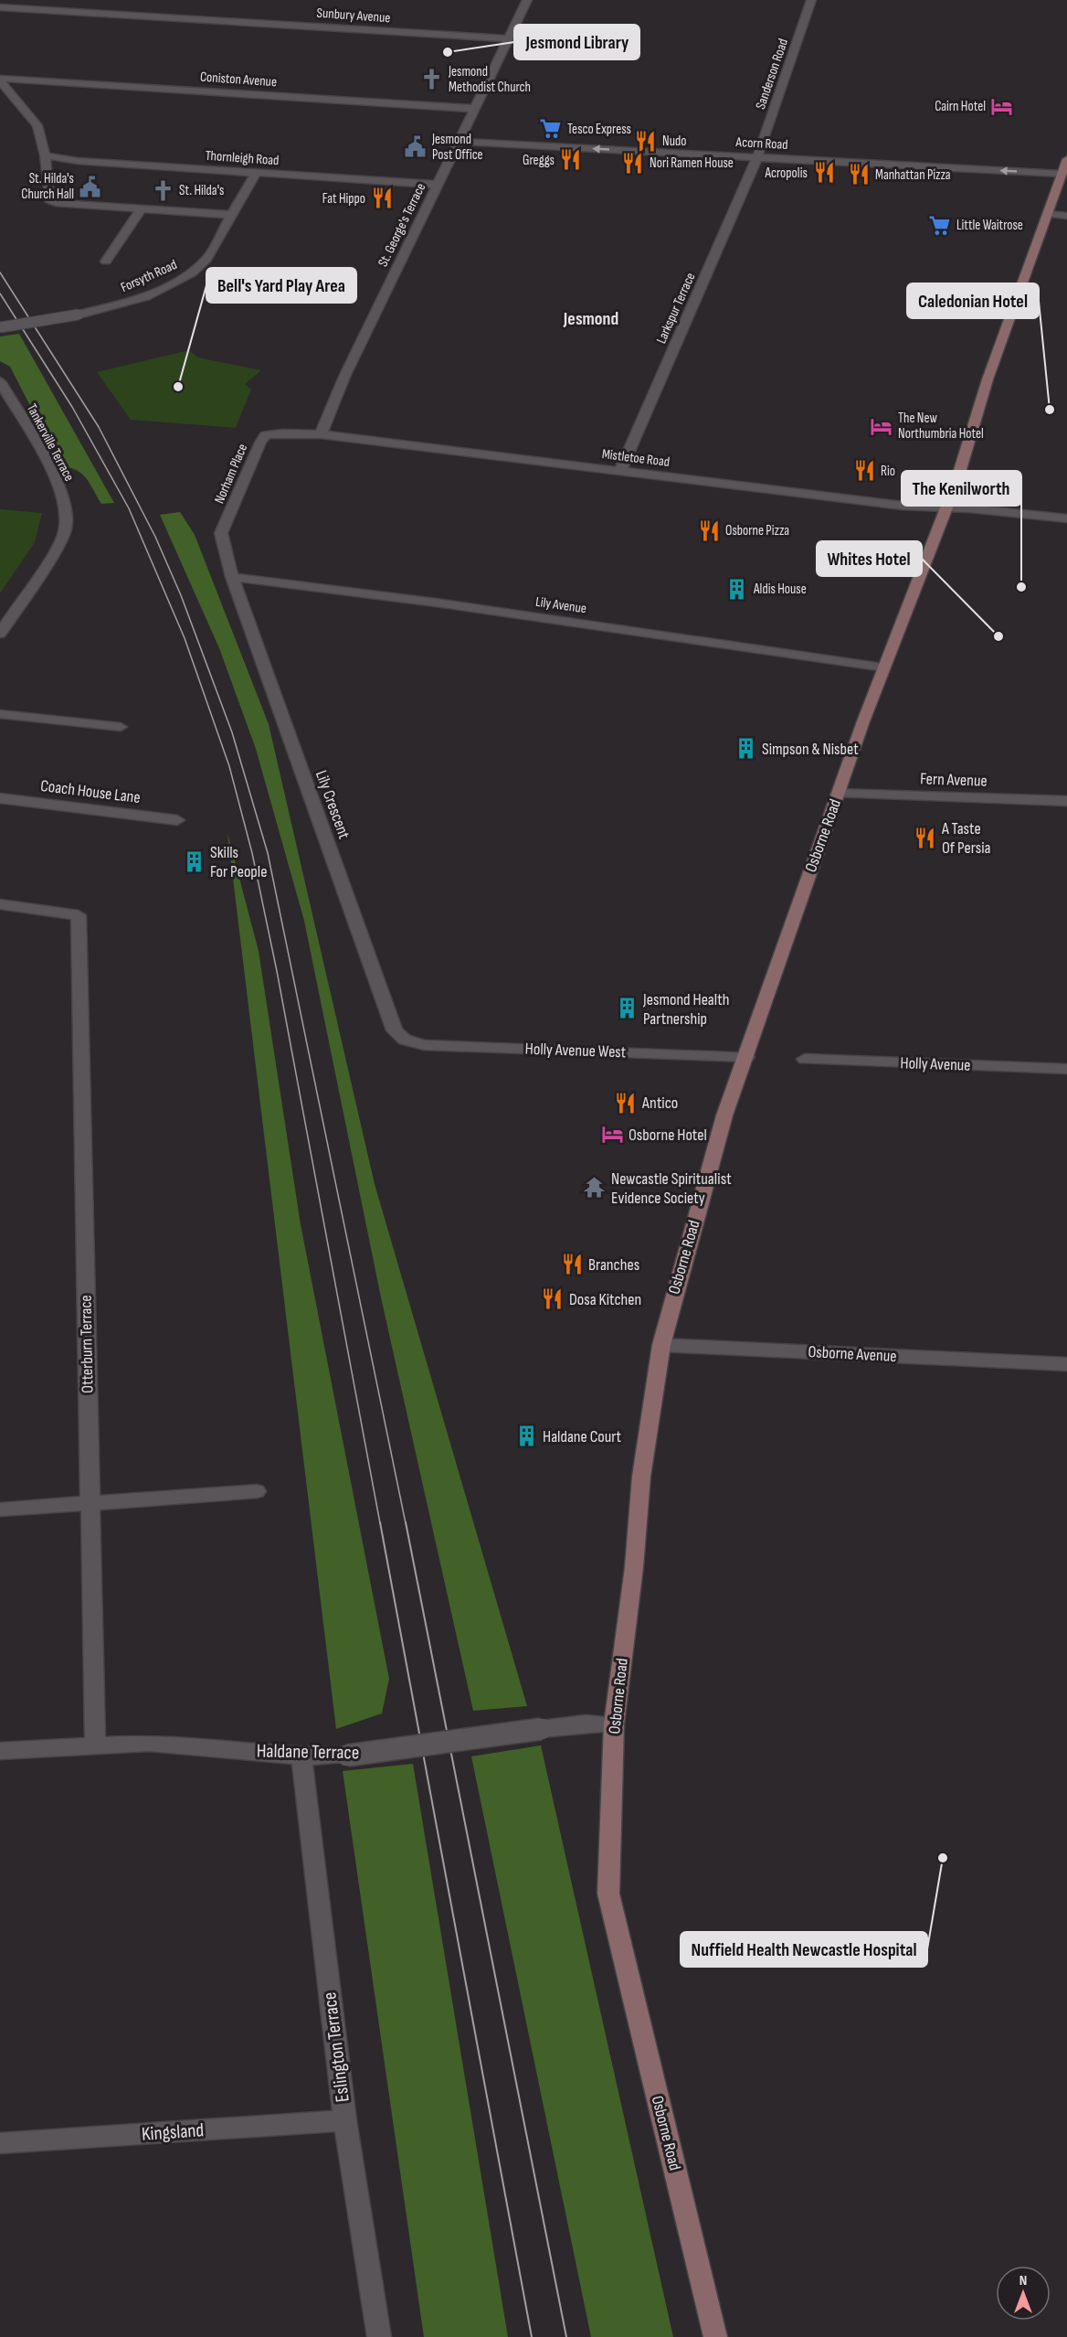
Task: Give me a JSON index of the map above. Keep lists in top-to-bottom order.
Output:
{
  "streets": {
    "main road": ["Osborne Road"],
    "street": [
      "Sunbury Avenue",
      "Sanderson Road",
      "Coniston Avenue",
      "Acorn Road",
      "Thornleigh Road",
      "St. George's Terrace",
      "Forsyth Road",
      "Larkspur Terrace",
      "Tankerville Terrace",
      "Mistletoe Road",
      "Norham Place",
      "Lily Avenue",
      "Fern Avenue",
      "Coach House Lane",
      "Lily Crescent",
      "Holly Avenue West",
      "Holly Avenue",
      "Otterburn Terrace",
      "Osborne Avenue",
      "Haldane Terrace",
      "Eslington Terrace",
      "Kingsland"
    ]
  },
  "crossings": [
    ["Sunbury Avenue", "St. George's Terrace"],
    ["Sanderson Road", "Acorn Road"],
    ["Sanderson Road", "Larkspur Terrace"],
    ["Coniston Avenue", "St. George's Terrace"],
    ["Acorn Road", "St. George's Terrace"],
    ["Acorn Road", "Larkspur Terrace"],
    ["Acorn Road", "Osborne Road"],
    ["Thornleigh Road", "St. George's Terrace"],
    ["Thornleigh Road", "Forsyth Road"],
    ["St. George's Terrace", "Mistletoe Road"],
    ["St. George's Terrace", "Norham Place"],
    ["Larkspur Terrace", "Mistletoe Road"],
    ["Mistletoe Road", "Norham Place"],
    ["Mistletoe Road", "Osborne Road"],
    ["Norham Place", "Lily Avenue"],
    ["Norham Place", "Lily Crescent"],
    ["Lily Avenue", "Lily Crescent"],
    ["Lily Avenue", "Osborne Road"],
    ["Fern Avenue", "Osborne Road"],
    ["Lily Crescent", "Holly Avenue West"],
    ["Osborne Road", "Holly Avenue West"],
    ["Osborne Road", "Osborne Avenue"],
    ["Osborne Road", "Haldane Terrace"],
    ["Otterburn Terrace", "Haldane Terrace"],
    ["Haldane Terrace", "Eslington Terrace"],
    ["Eslington Terrace", "Kingsland"]
  ],
  "one_way": ["Acorn Road"],
  "districts": ["Jesmond"],
  "places": {
    "other": [
      "Jesmond Library",
      "Bell's Yard Play Area",
      "Caledonian Hotel",
      "The Kenilworth",
      "Whites Hotel",
      "Nuffield Health Newcastle Hospital"
    ],
    "church": ["Jesmond Methodist Church", "St. Hilda's"],
    "hotel": ["Cairn Hotel", "The New Northumbria Hotel", "Osborne Hotel"],
    "supermarket": ["Tesco Express", "Little Waitrose"],
    "restaurant": [
      "Nudo",
      "Greggs",
      "Nori Ramen House",
      "Acropolis",
      "Manhattan Pizza",
      "Fat Hippo",
      "Rio",
      "Osborne Pizza",
      "A Taste Of Persia",
      "Antico",
      "Branches",
      "Dosa Kitchen"
    ],
    "public building": ["Jesmond Post Office", "St. Hilda's Church Hall"],
    "building": [
      "Aldis House",
      "Simpson & Nisbet",
      "Skills For People",
      "Jesmond Health Partnership",
      "Haldane Court"
    ],
    "temple": ["Newcastle Spiritualist Evidence Society"]
  },
  "north": "top"
}
